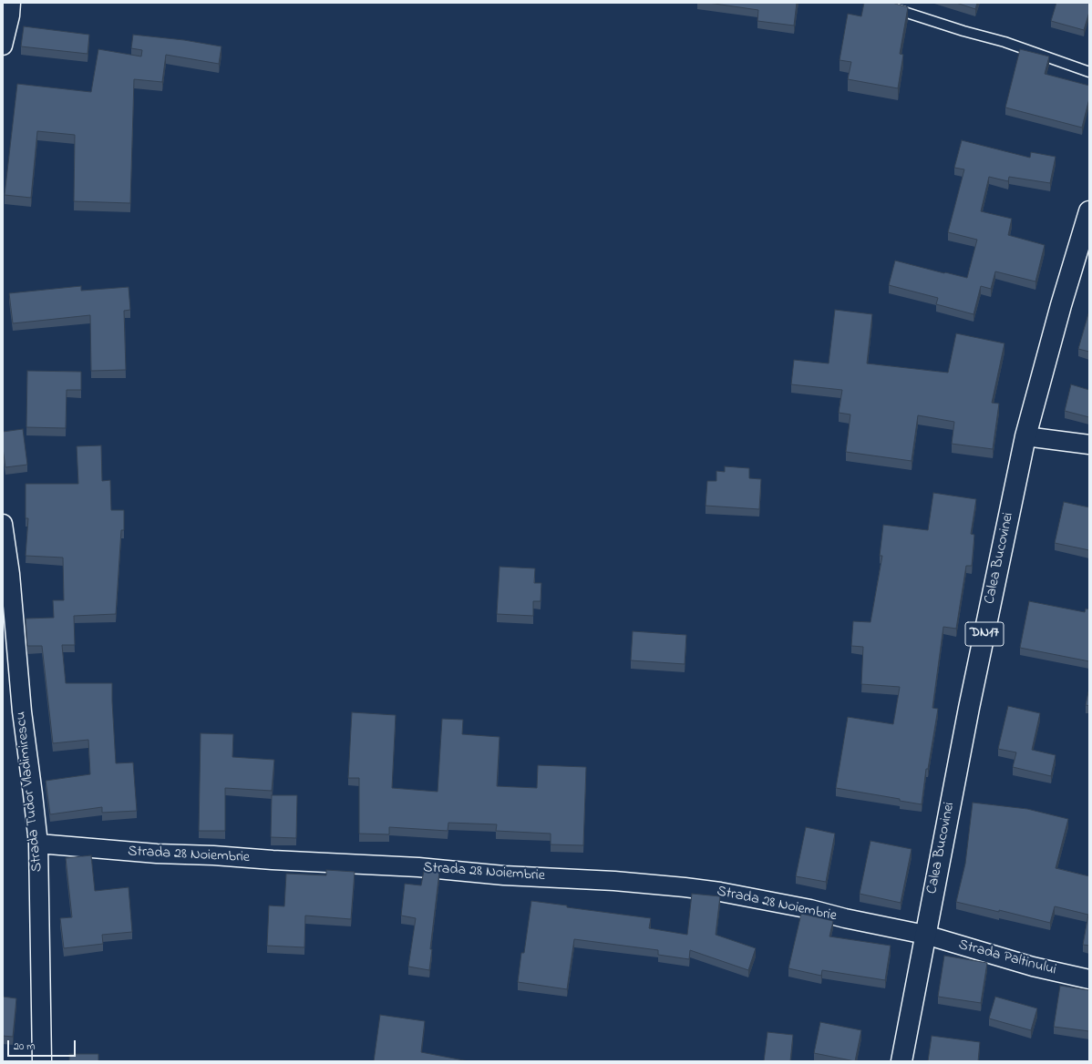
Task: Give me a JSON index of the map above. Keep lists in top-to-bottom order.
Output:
{
  "streets": {
    "highway": ["Calea Bucovinei", "DN17"],
    "street": ["Strada Tudor Vladimirescu", "Strada 28 Noiembrie", "Strada Paltinului"]
  },
  "crossings": [
    ["Calea Bucovinei", "Strada 28 Noiembrie"],
    ["Calea Bucovinei", "Strada Paltinului"],
    ["Strada Tudor Vladimirescu", "Strada 28 Noiembrie"],
    ["Strada 28 Noiembrie", "Strada Paltinului"]
  ],
  "scale_bar": "20 m"
}
